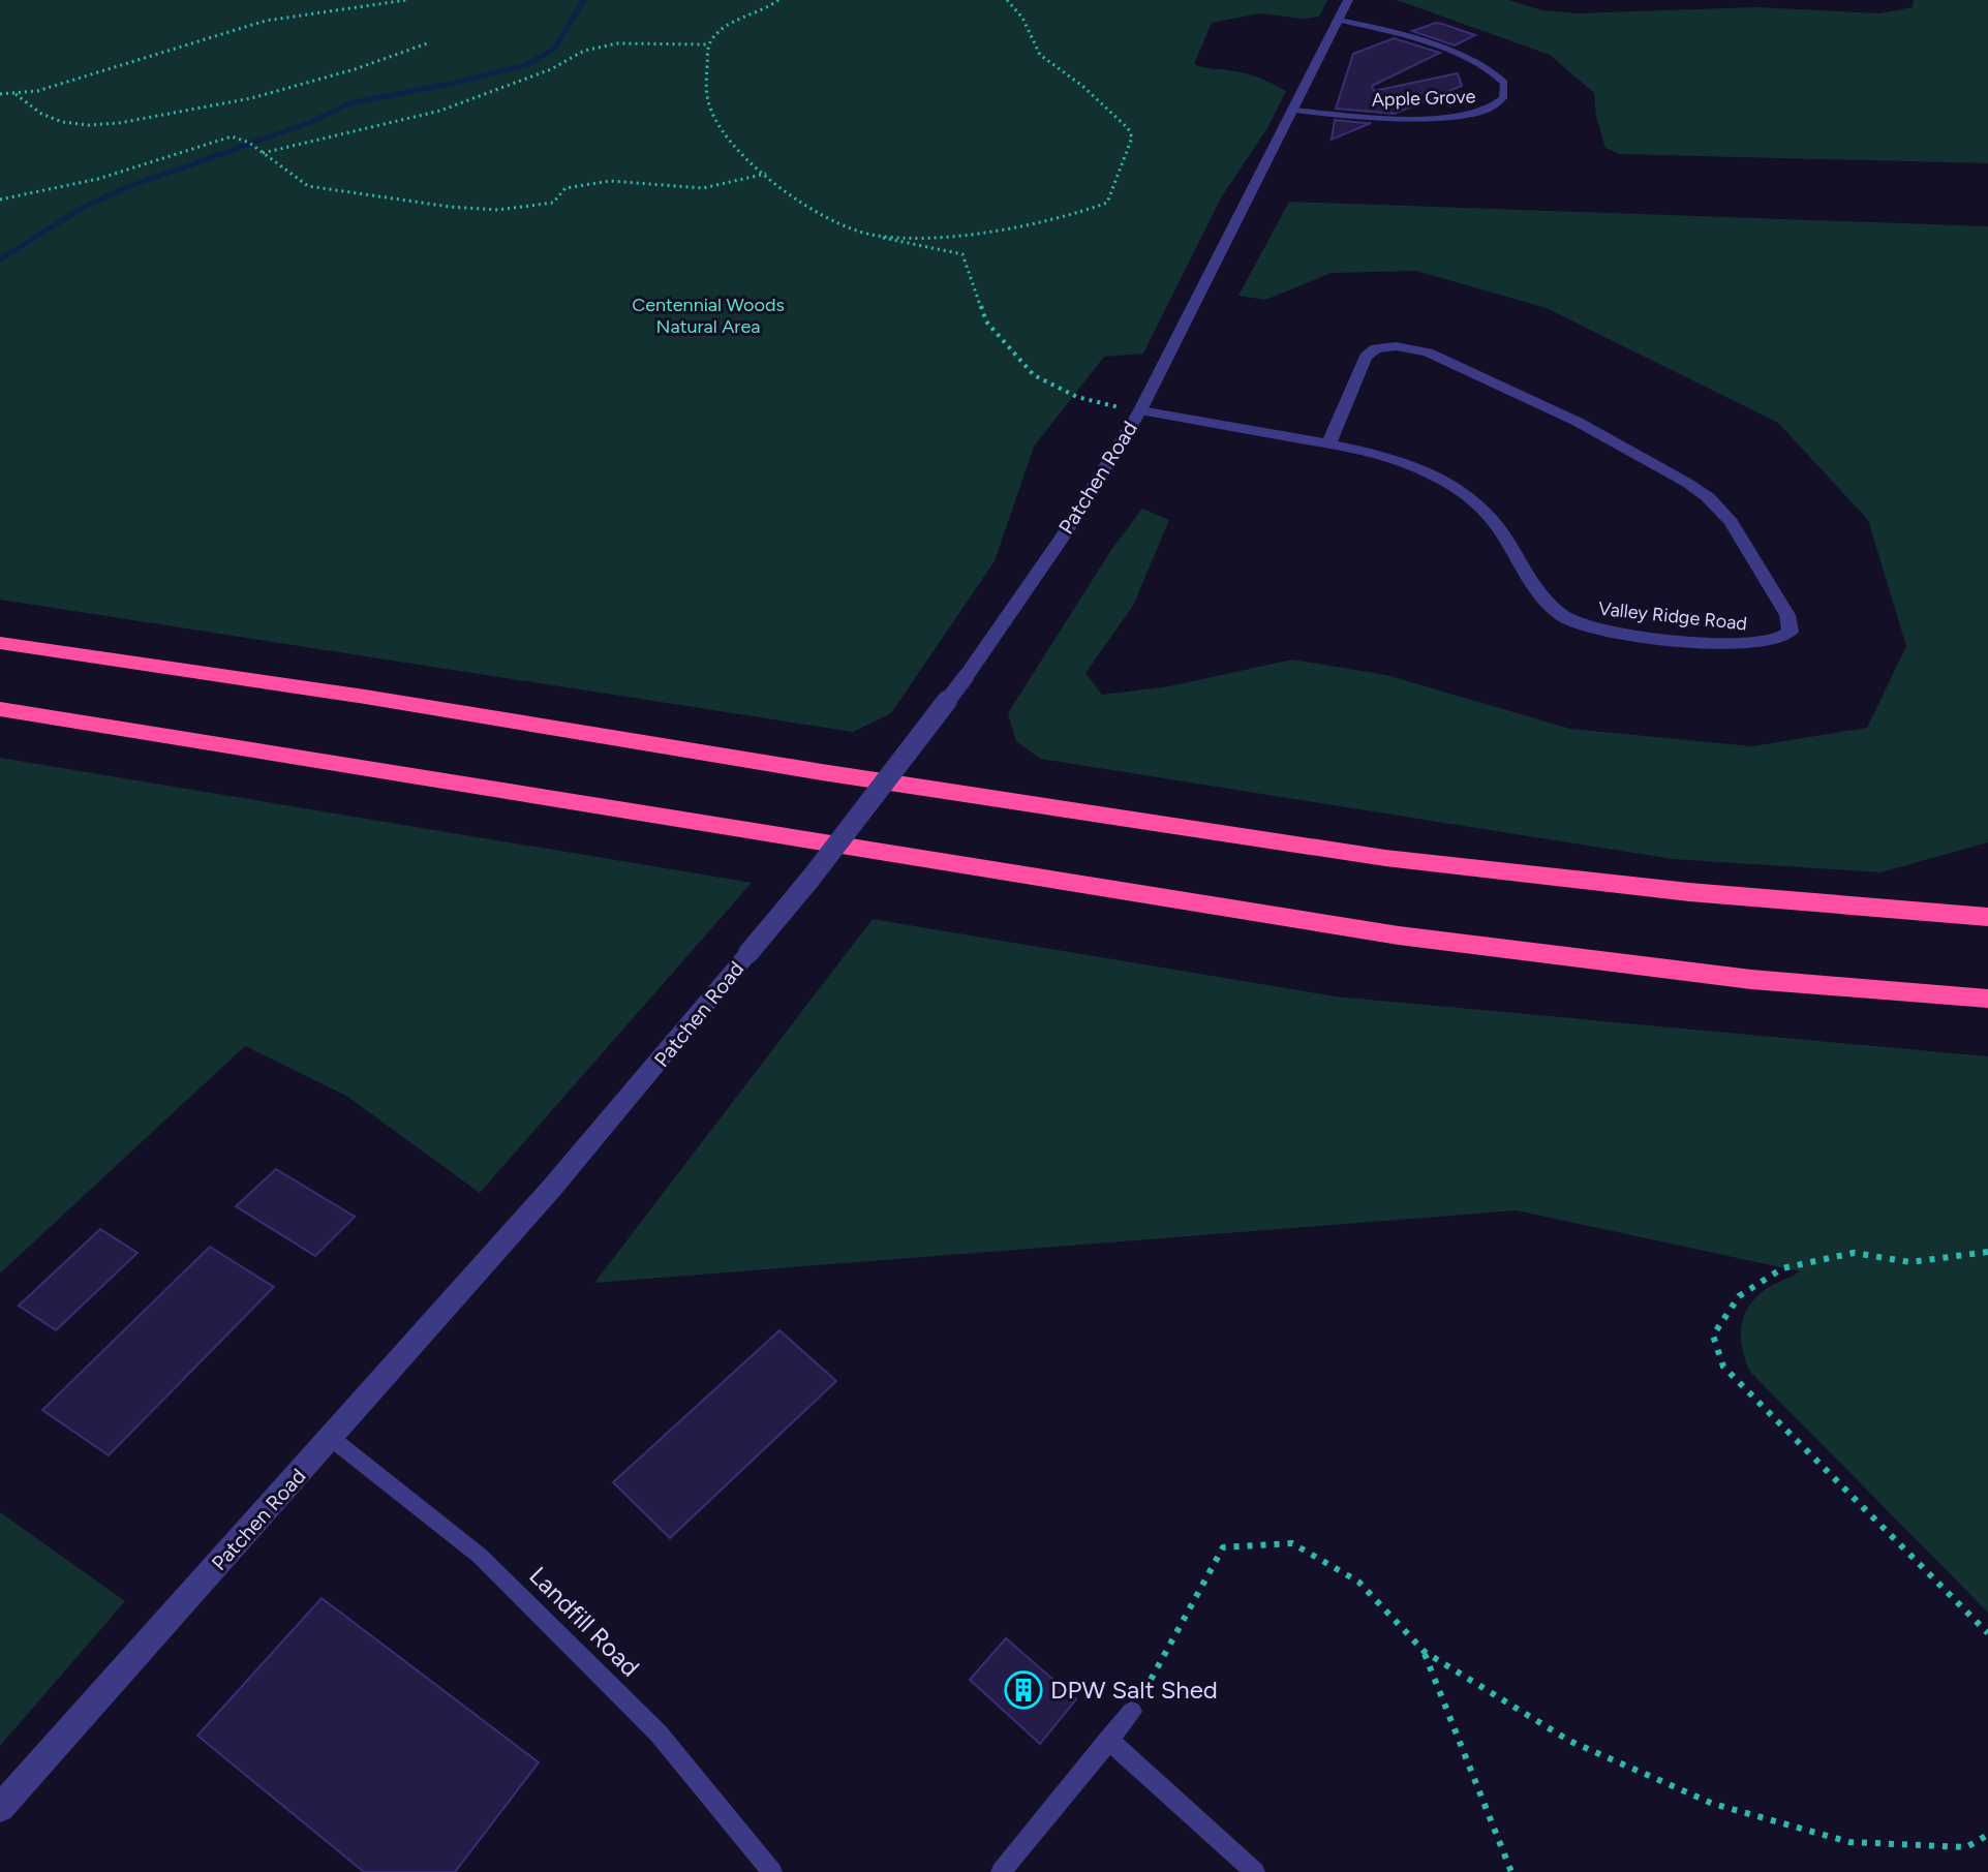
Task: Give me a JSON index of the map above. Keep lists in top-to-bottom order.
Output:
{
  "streets": {
    "street": ["Patchen Road", "Valley Ridge Road"],
    "lane": ["Apple Grove", "Landfill Road"]
  },
  "crossings": [
    ["Apple Grove", "Patchen Road"],
    ["Patchen Road", "Valley Ridge Road"],
    ["Patchen Road", "Landfill Road"]
  ],
  "parks": ["Centennial Woods Natural Area"],
  "places": {
    "building": ["DPW Salt Shed"]
  }
}
